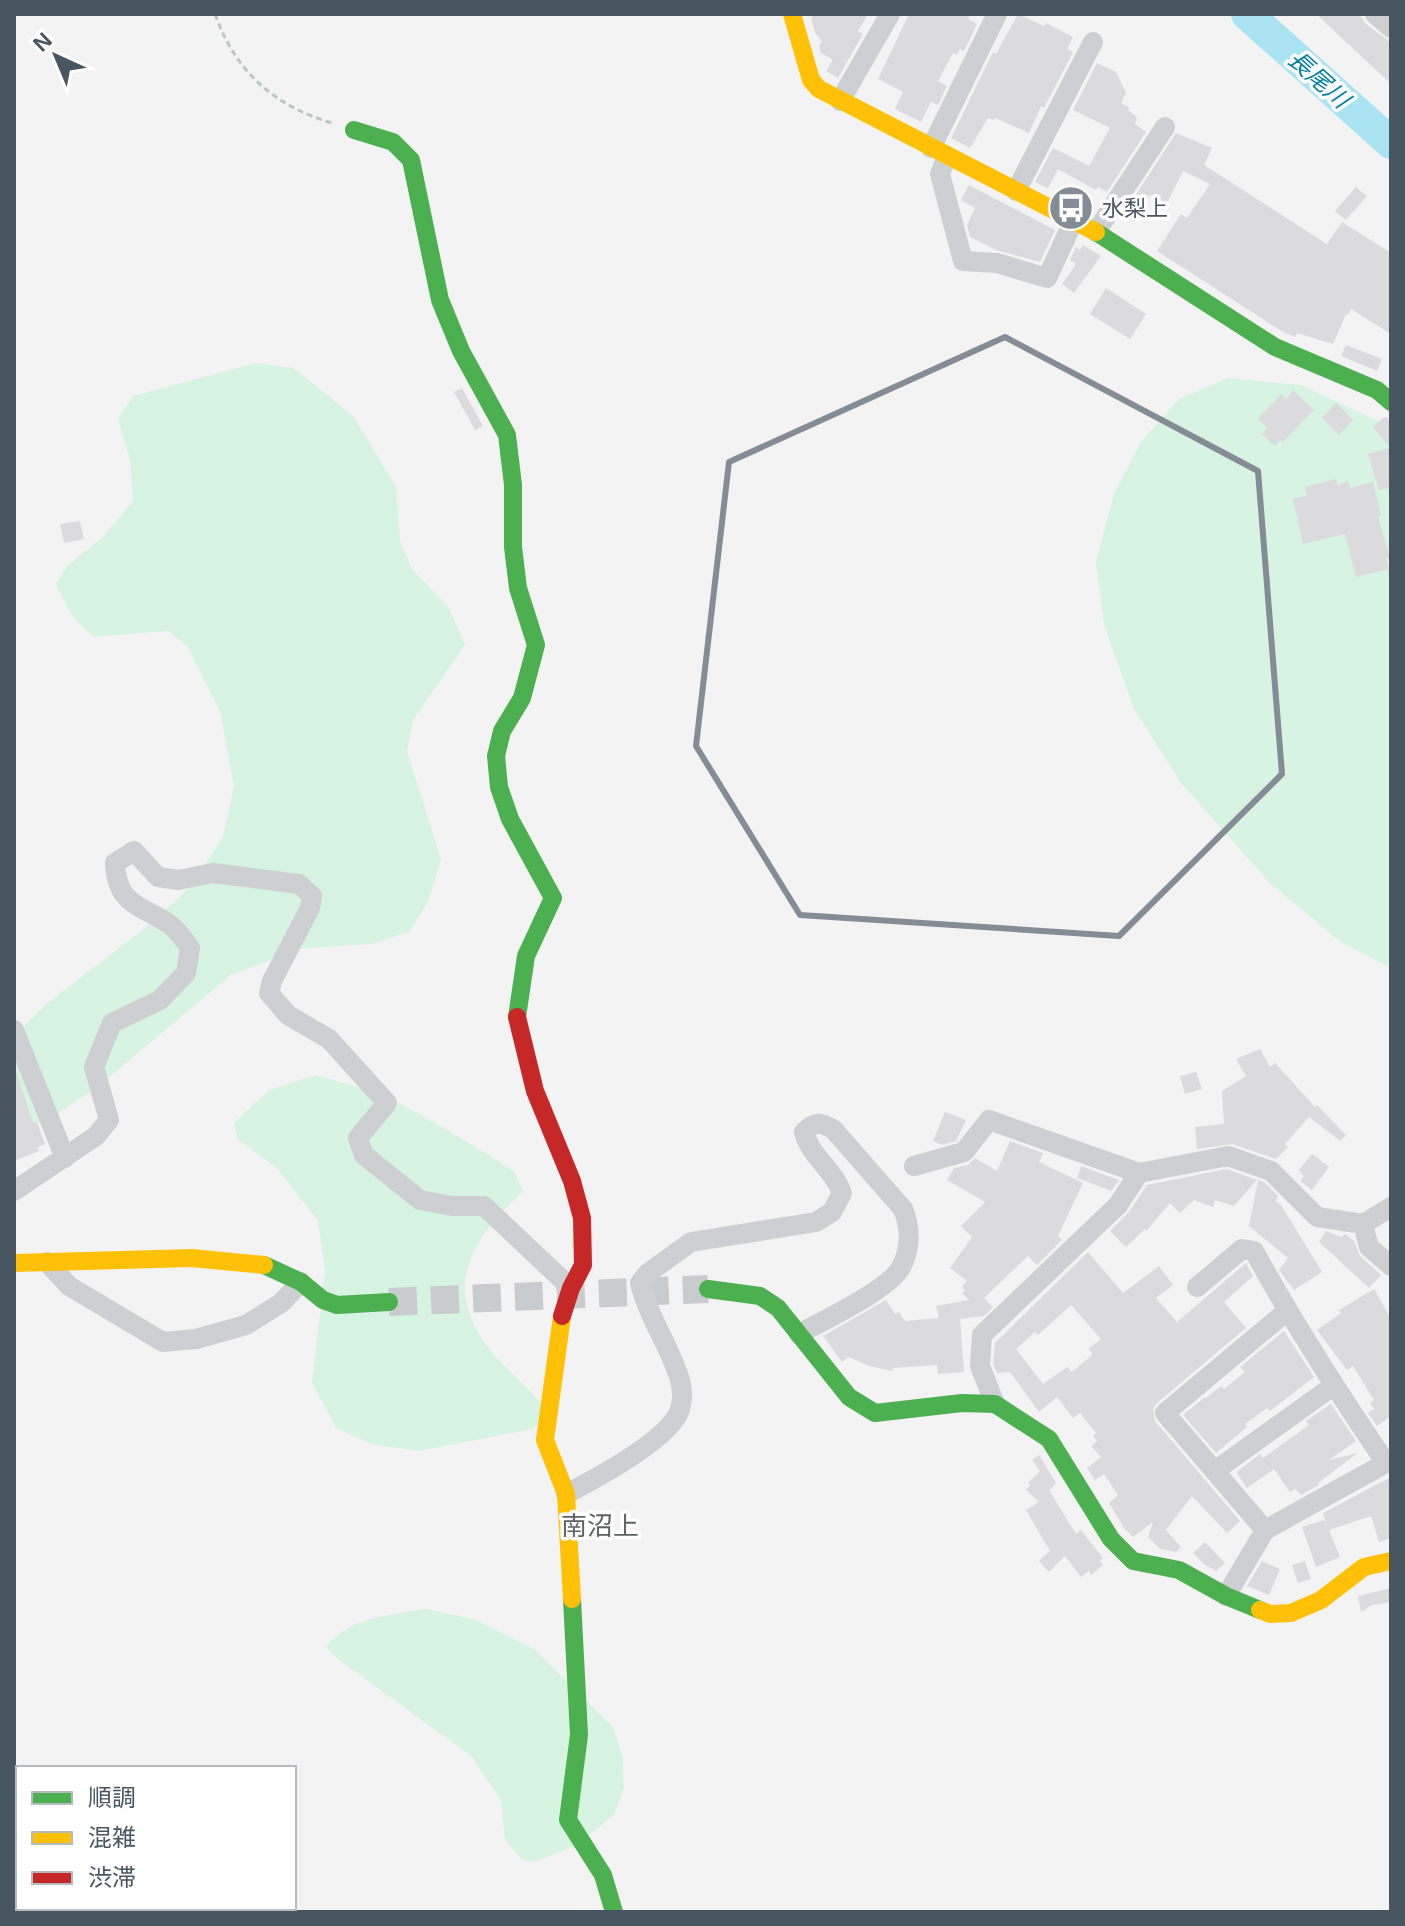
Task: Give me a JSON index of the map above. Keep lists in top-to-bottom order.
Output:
{
  "districts": ["南沼上"],
  "water": ["長尾川"],
  "places": {
    "bus stop": ["水梨上"]
  },
  "legend": ["順調", "混雑", "渋滞"],
  "north": "top left"
}
